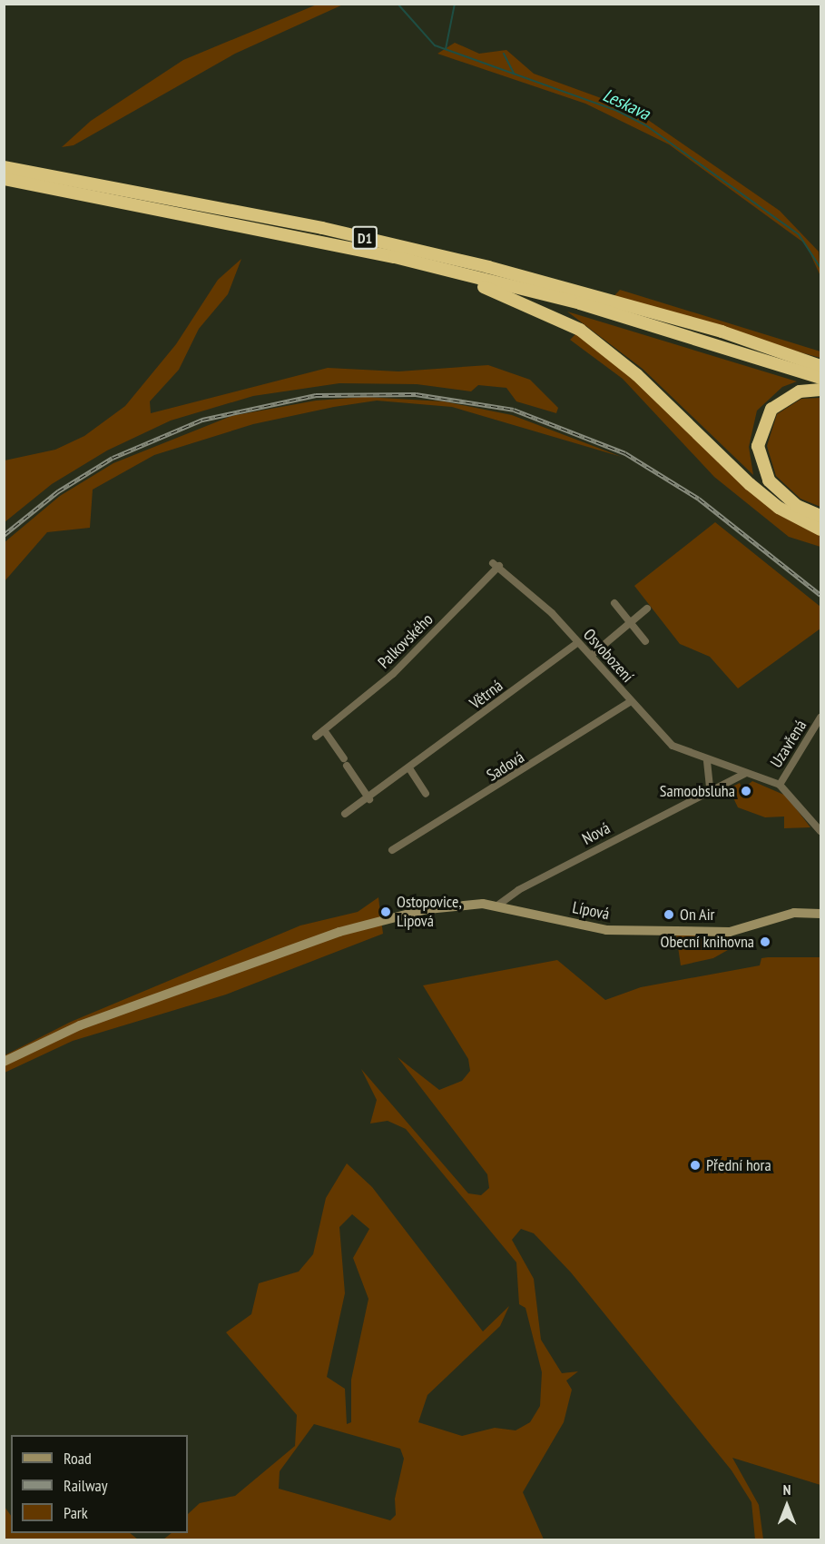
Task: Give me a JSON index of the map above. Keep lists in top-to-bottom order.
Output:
{
  "streets": {
    "highway": ["D1"],
    "street": [
      "Palkovského",
      "Osvobození",
      "Větrná",
      "Uzavřená",
      "Sadová",
      "Nová",
      "Lípová"
    ]
  },
  "crossings": [
    ["Palkovského", "Osvobození"],
    ["Osvobození", "Větrná"],
    ["Osvobození", "Uzavřená"],
    ["Osvobození", "Sadová"],
    ["Osvobození", "Nová"],
    ["Nová", "Lípová"]
  ],
  "water": ["Leskava"],
  "places": [
    "Samoobsluha",
    "Ostopovice, Lipová",
    "On Air",
    "Obecní knihovna",
    "Přední hora"
  ],
  "legend": ["Road", "Railway", "Park"],
  "north": "top"
}
